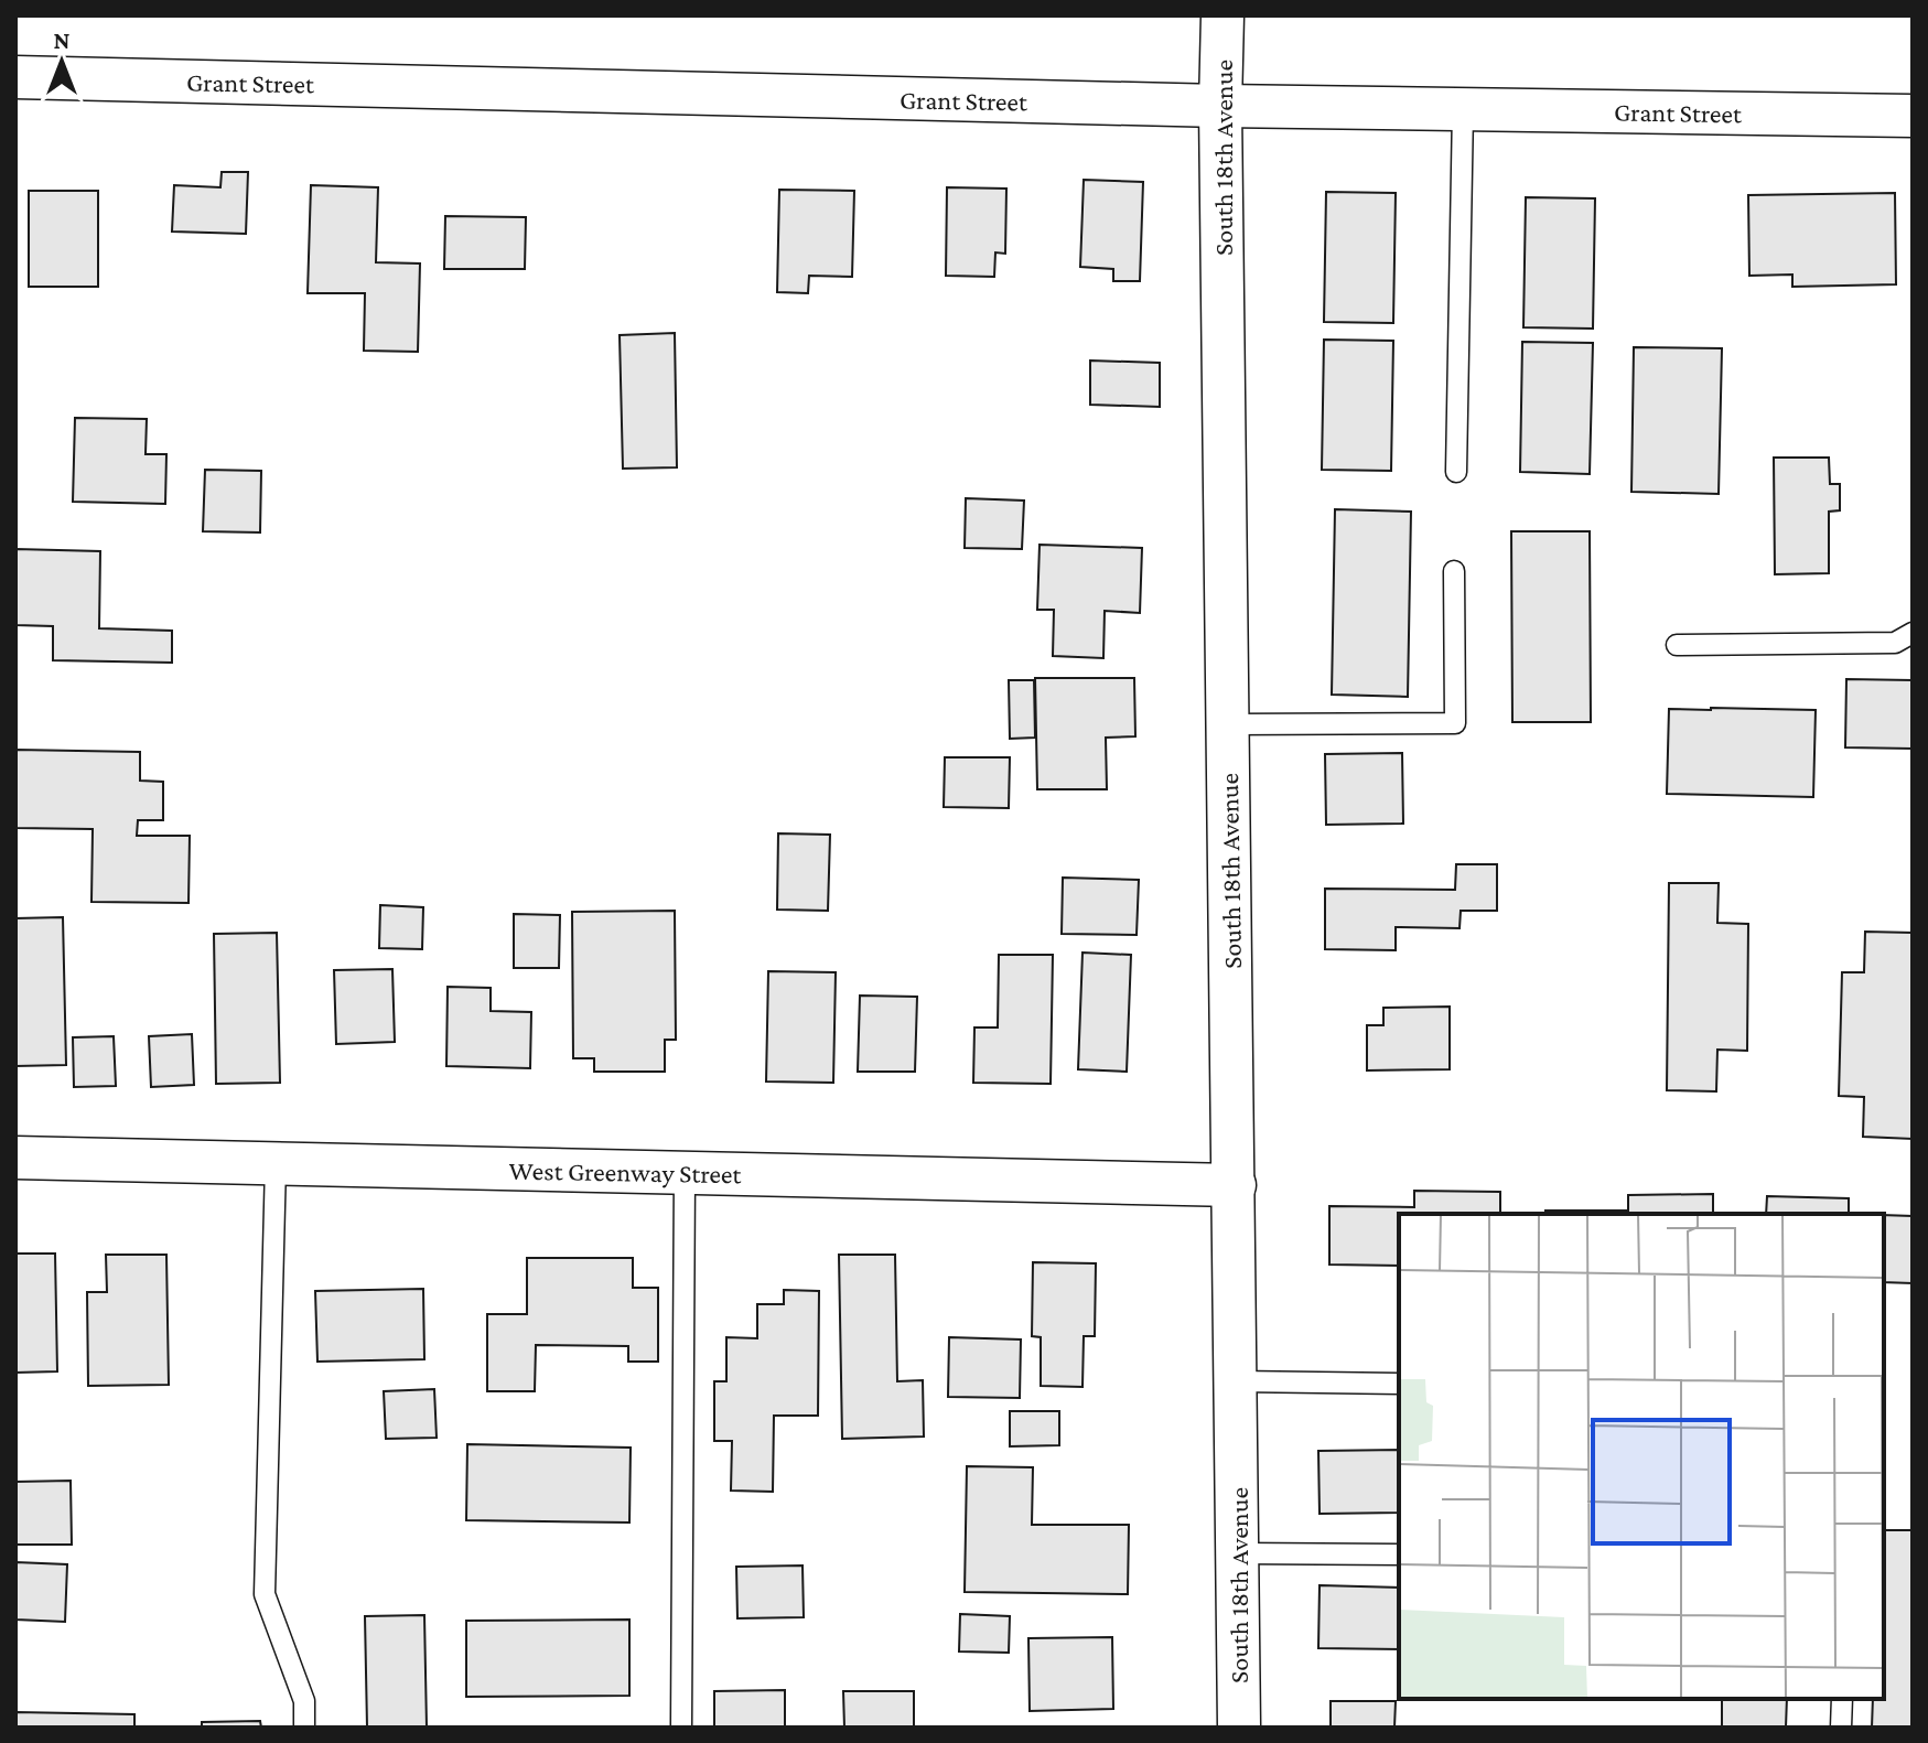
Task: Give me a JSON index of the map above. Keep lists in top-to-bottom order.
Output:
{
  "streets": {
    "street": ["Grant Street", "South 18th Avenue", "West Greenway Street"]
  },
  "crossings": [
    ["Grant Street", "South 18th Avenue"],
    ["South 18th Avenue", "West Greenway Street"]
  ],
  "north": "top"
}
